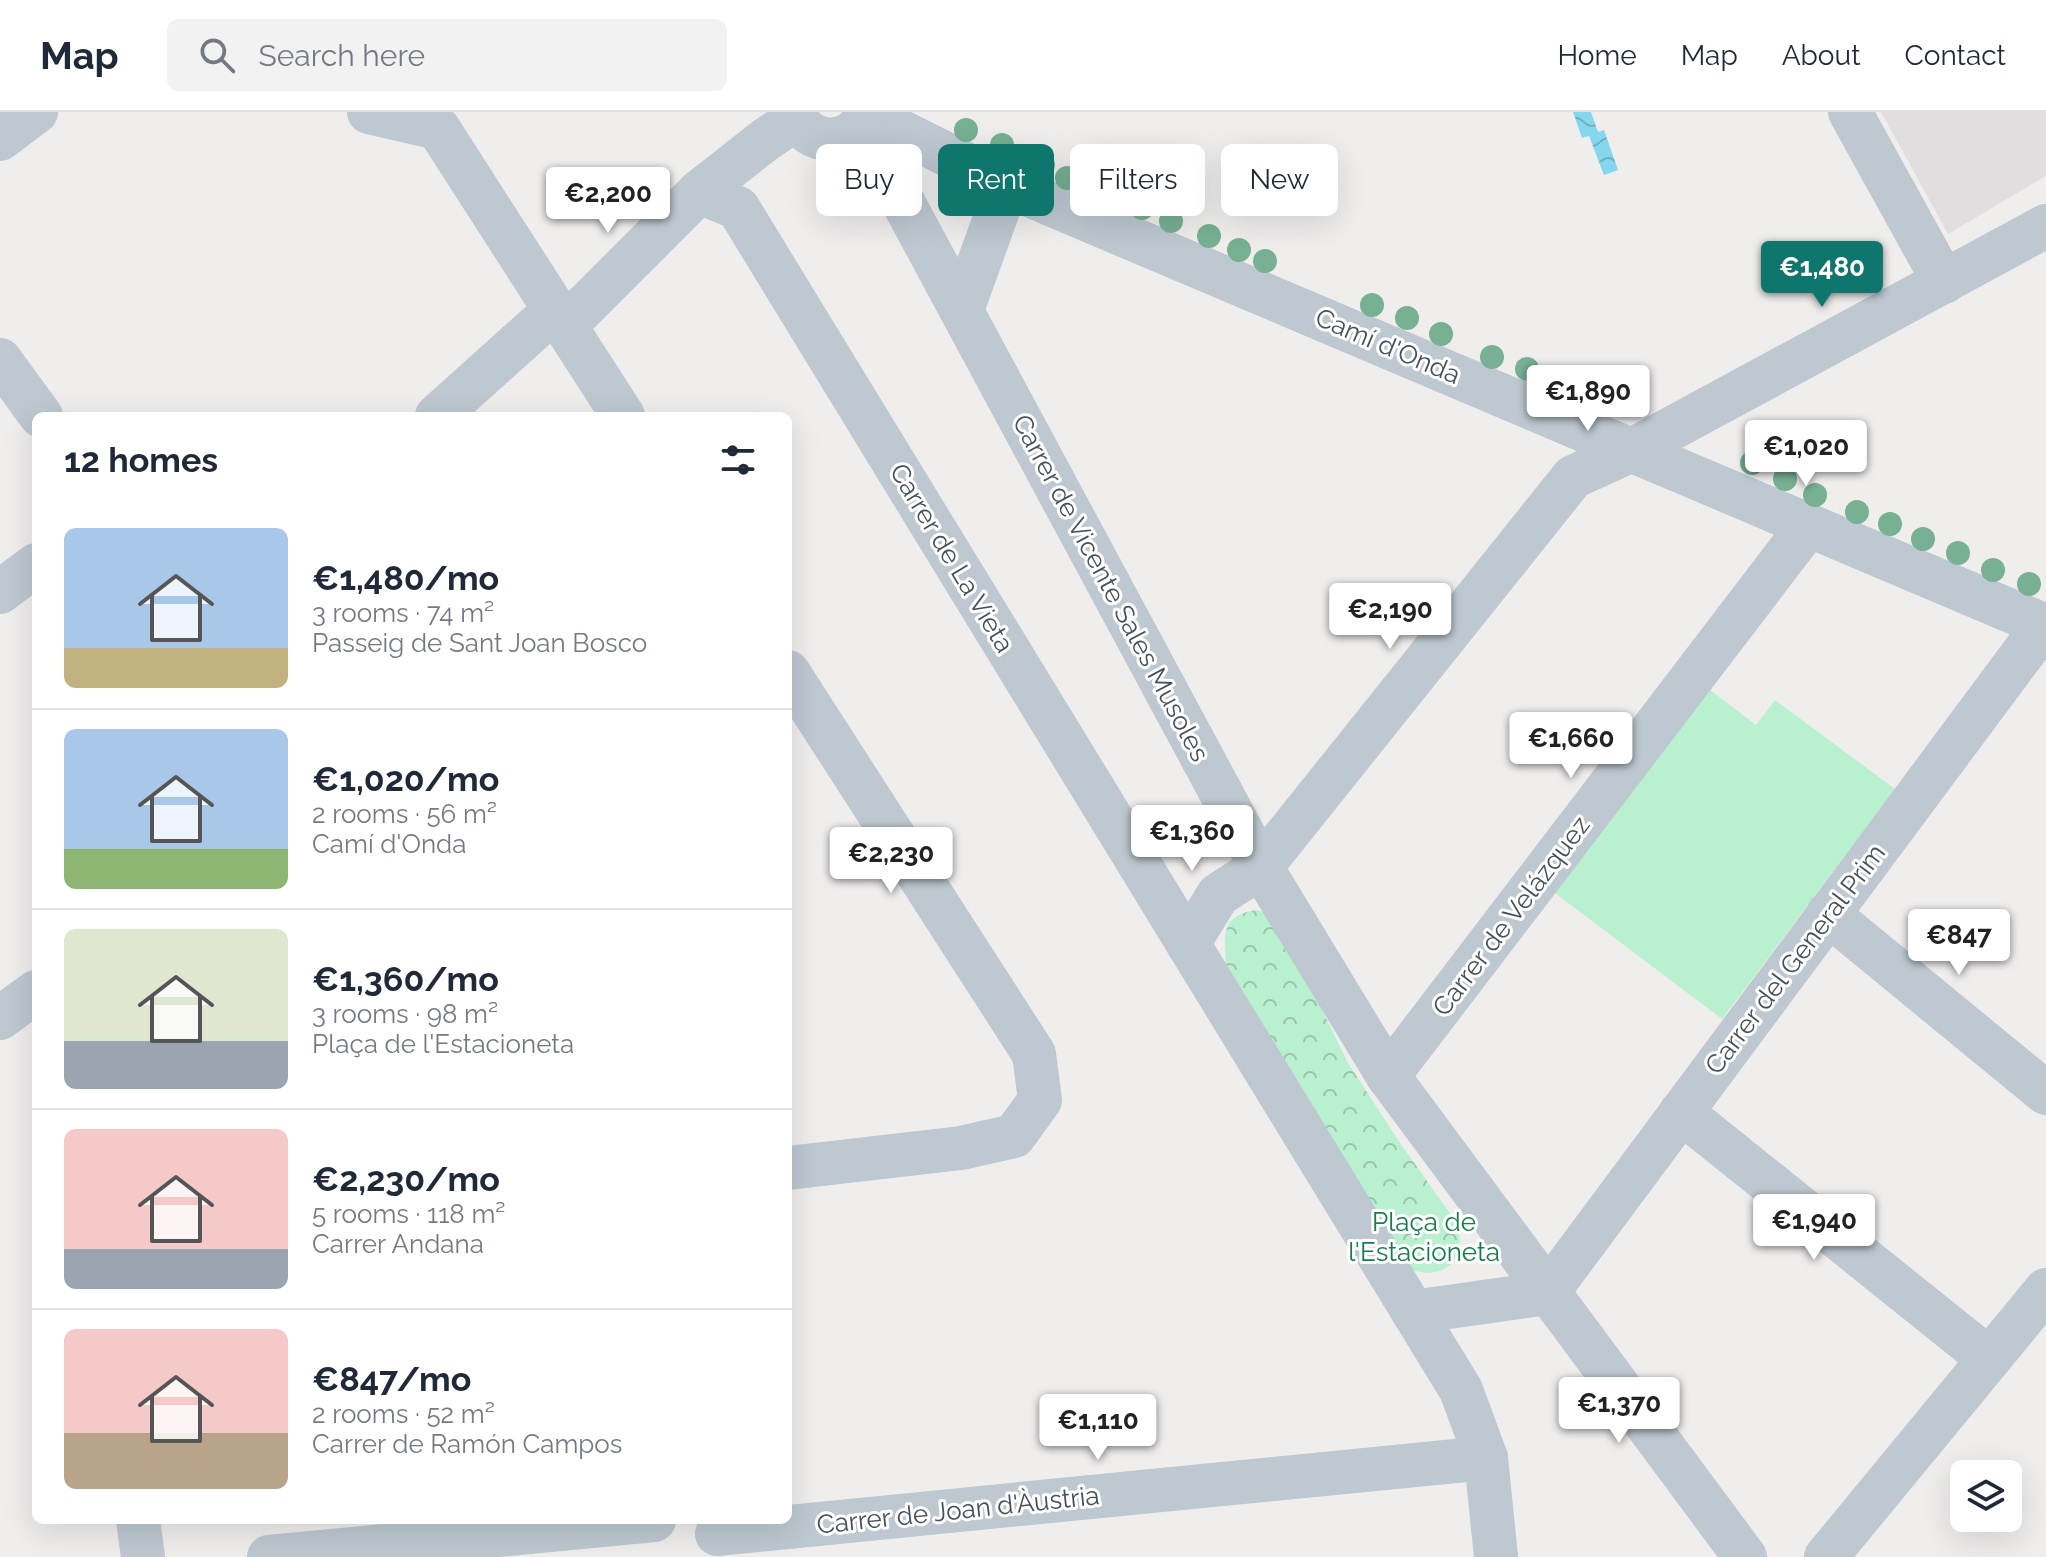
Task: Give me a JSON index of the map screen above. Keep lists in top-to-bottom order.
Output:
{
  "streets": {
    "street": [
      "Camí d'Onda",
      "Carrer de La Vieta",
      "Carrer de Vicente Sales Musoles",
      "Carrer de Velázquez",
      "Carrer del General Prim",
      "Carrer de Joan d'Àustria"
    ]
  },
  "crossings": [
    ["Camí d'Onda", "Carrer de Vicente Sales Musoles"],
    ["Camí d'Onda", "Carrer de Velázquez"],
    ["Camí d'Onda", "Carrer del General Prim"]
  ],
  "parks": ["Plaça de l'Estacioneta"],
  "page": {
    "header": "Map",
    "search": "Search here",
    "nav": [
      "Home",
      "Map",
      "About",
      "Contact"
    ],
    "chip": [
      "Buy",
      "Rent",
      "Filters",
      "New"
    ],
    "price": [
      "€2,200",
      "€1,480",
      "€1,890",
      "€1,020",
      "€2,190",
      "€1,660",
      "€1,360",
      "€2,230",
      "€847",
      "€1,940",
      "€1,370",
      "€1,110"
    ],
    "heading": "12 homes",
    "list": [
      {
        "name": "€1,480/mo",
        "note": "3 rooms · 74 m² · Passeig de Sant Joan Bosco"
      },
      {
        "name": "€1,020/mo",
        "note": "2 rooms · 56 m² · Camí d'Onda"
      },
      {
        "name": "€1,360/mo",
        "note": "3 rooms · 98 m² · Plaça de l'Estacioneta"
      },
      {
        "name": "€2,230/mo",
        "note": "5 rooms · 118 m² · Carrer Andana"
      },
      {
        "name": "€847/mo",
        "note": "2 rooms · 52 m² · Carrer de Ramón Campos"
      }
    ]
  }
}
